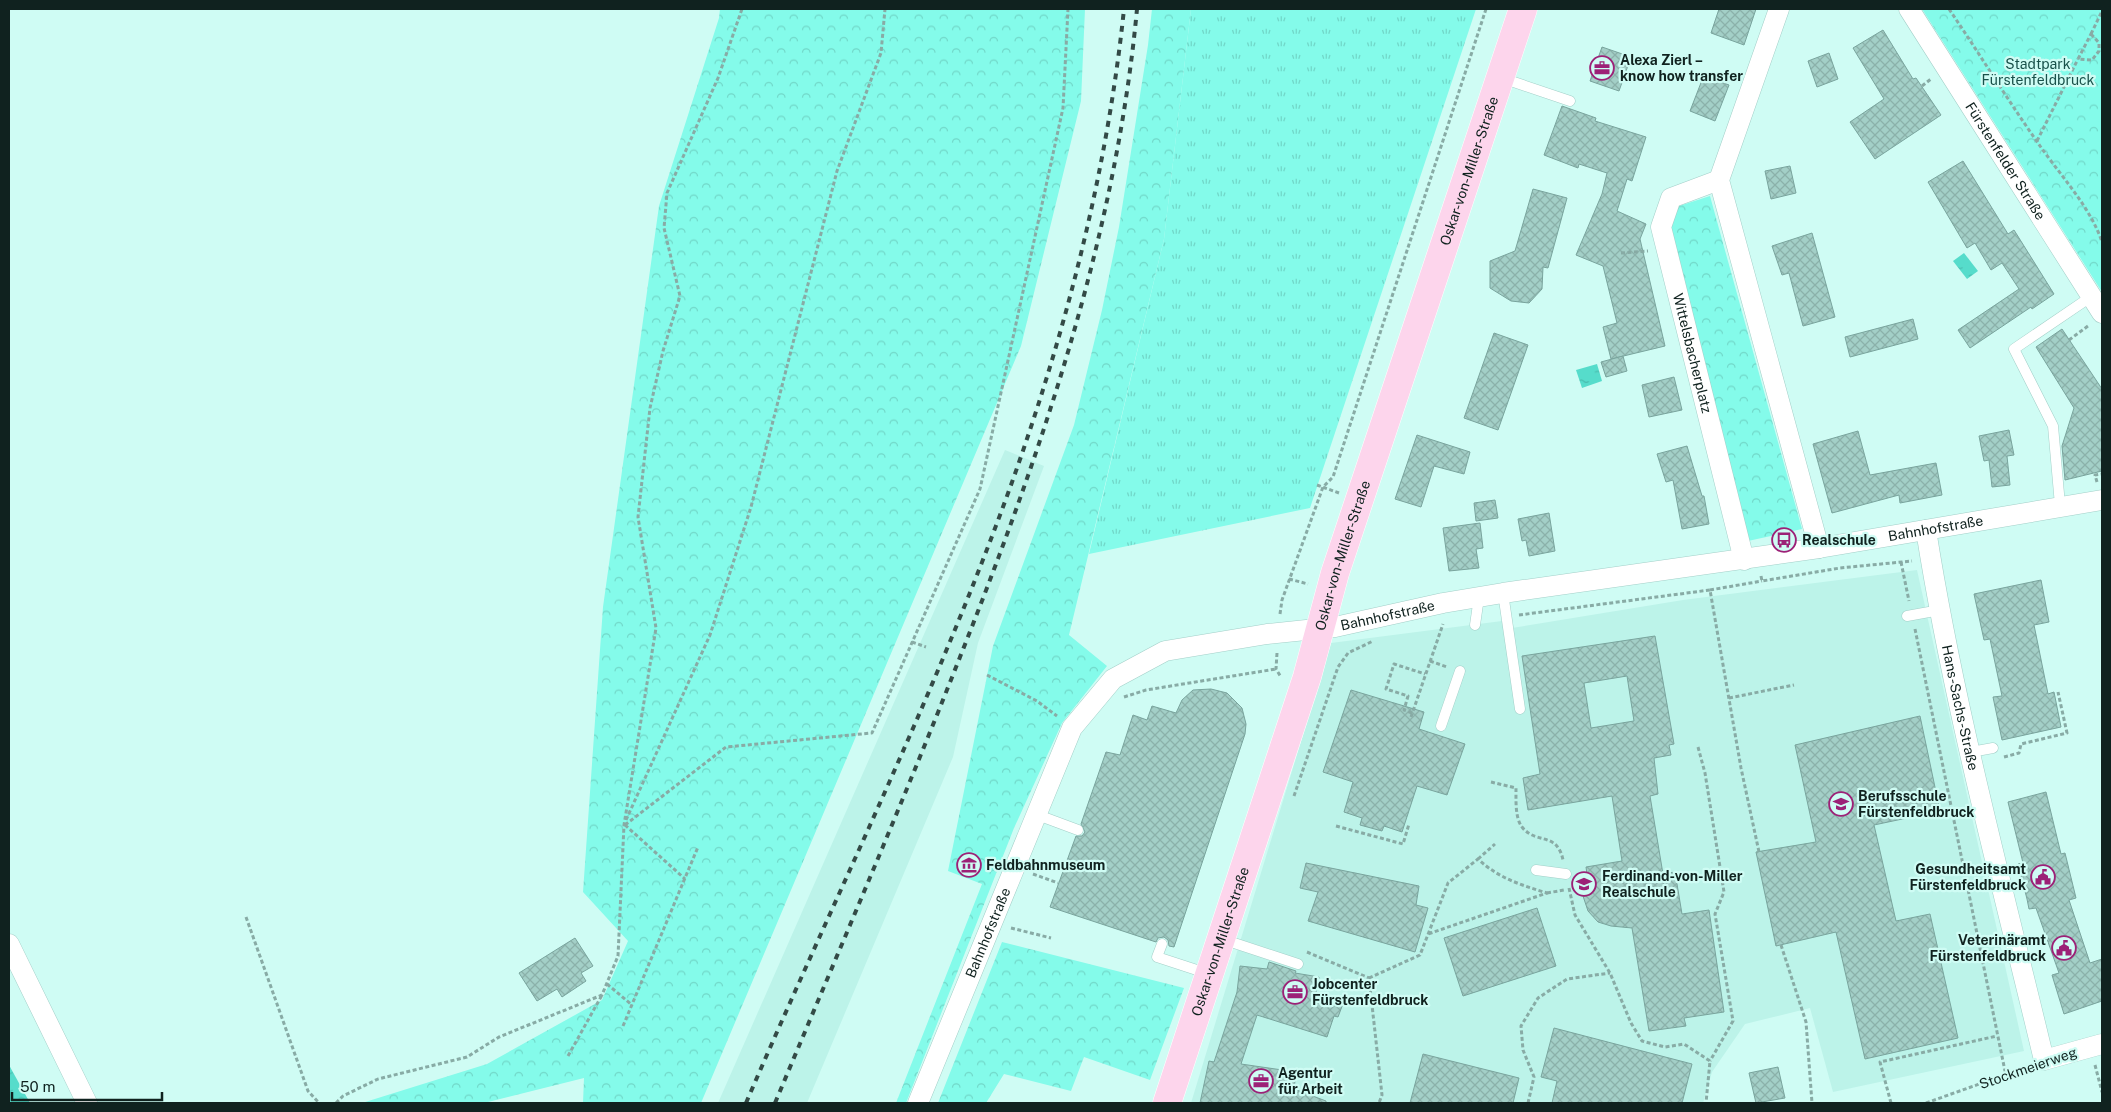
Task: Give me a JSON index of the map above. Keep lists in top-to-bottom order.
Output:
{
  "streets": {
    "main road": ["Oskar-von-Miller-Straße"],
    "street": [
      "Fürstenfelder Straße",
      "Wittelsbacherplatz",
      "Bahnhofstraße",
      "Hans-Sachs-Straße",
      "Stockmeierweg"
    ]
  },
  "crossings": [
    ["Oskar-von-Miller-Straße", "Bahnhofstraße"],
    ["Wittelsbacherplatz", "Bahnhofstraße"],
    ["Bahnhofstraße", "Hans-Sachs-Straße"],
    ["Hans-Sachs-Straße", "Stockmeierweg"]
  ],
  "parks": ["Stadtpark Fürstenfeldbruck"],
  "places": {
    "office": ["Alexa Zierl – know how transfer", "Jobcenter Fürstenfeldbruck", "Agentur für Arbeit"],
    "bus stop": ["Realschule"],
    "school or university": ["Berufsschule Fürstenfeldbruck", "Ferdinand-von-Miller Realschule"],
    "museum": ["Feldbahnmuseum"],
    "public building": ["Gesundheitsamt Fürstenfeldbruck", "Veterinäramt Fürstenfeldbruck"]
  },
  "scale_bar": "50 m"
}
